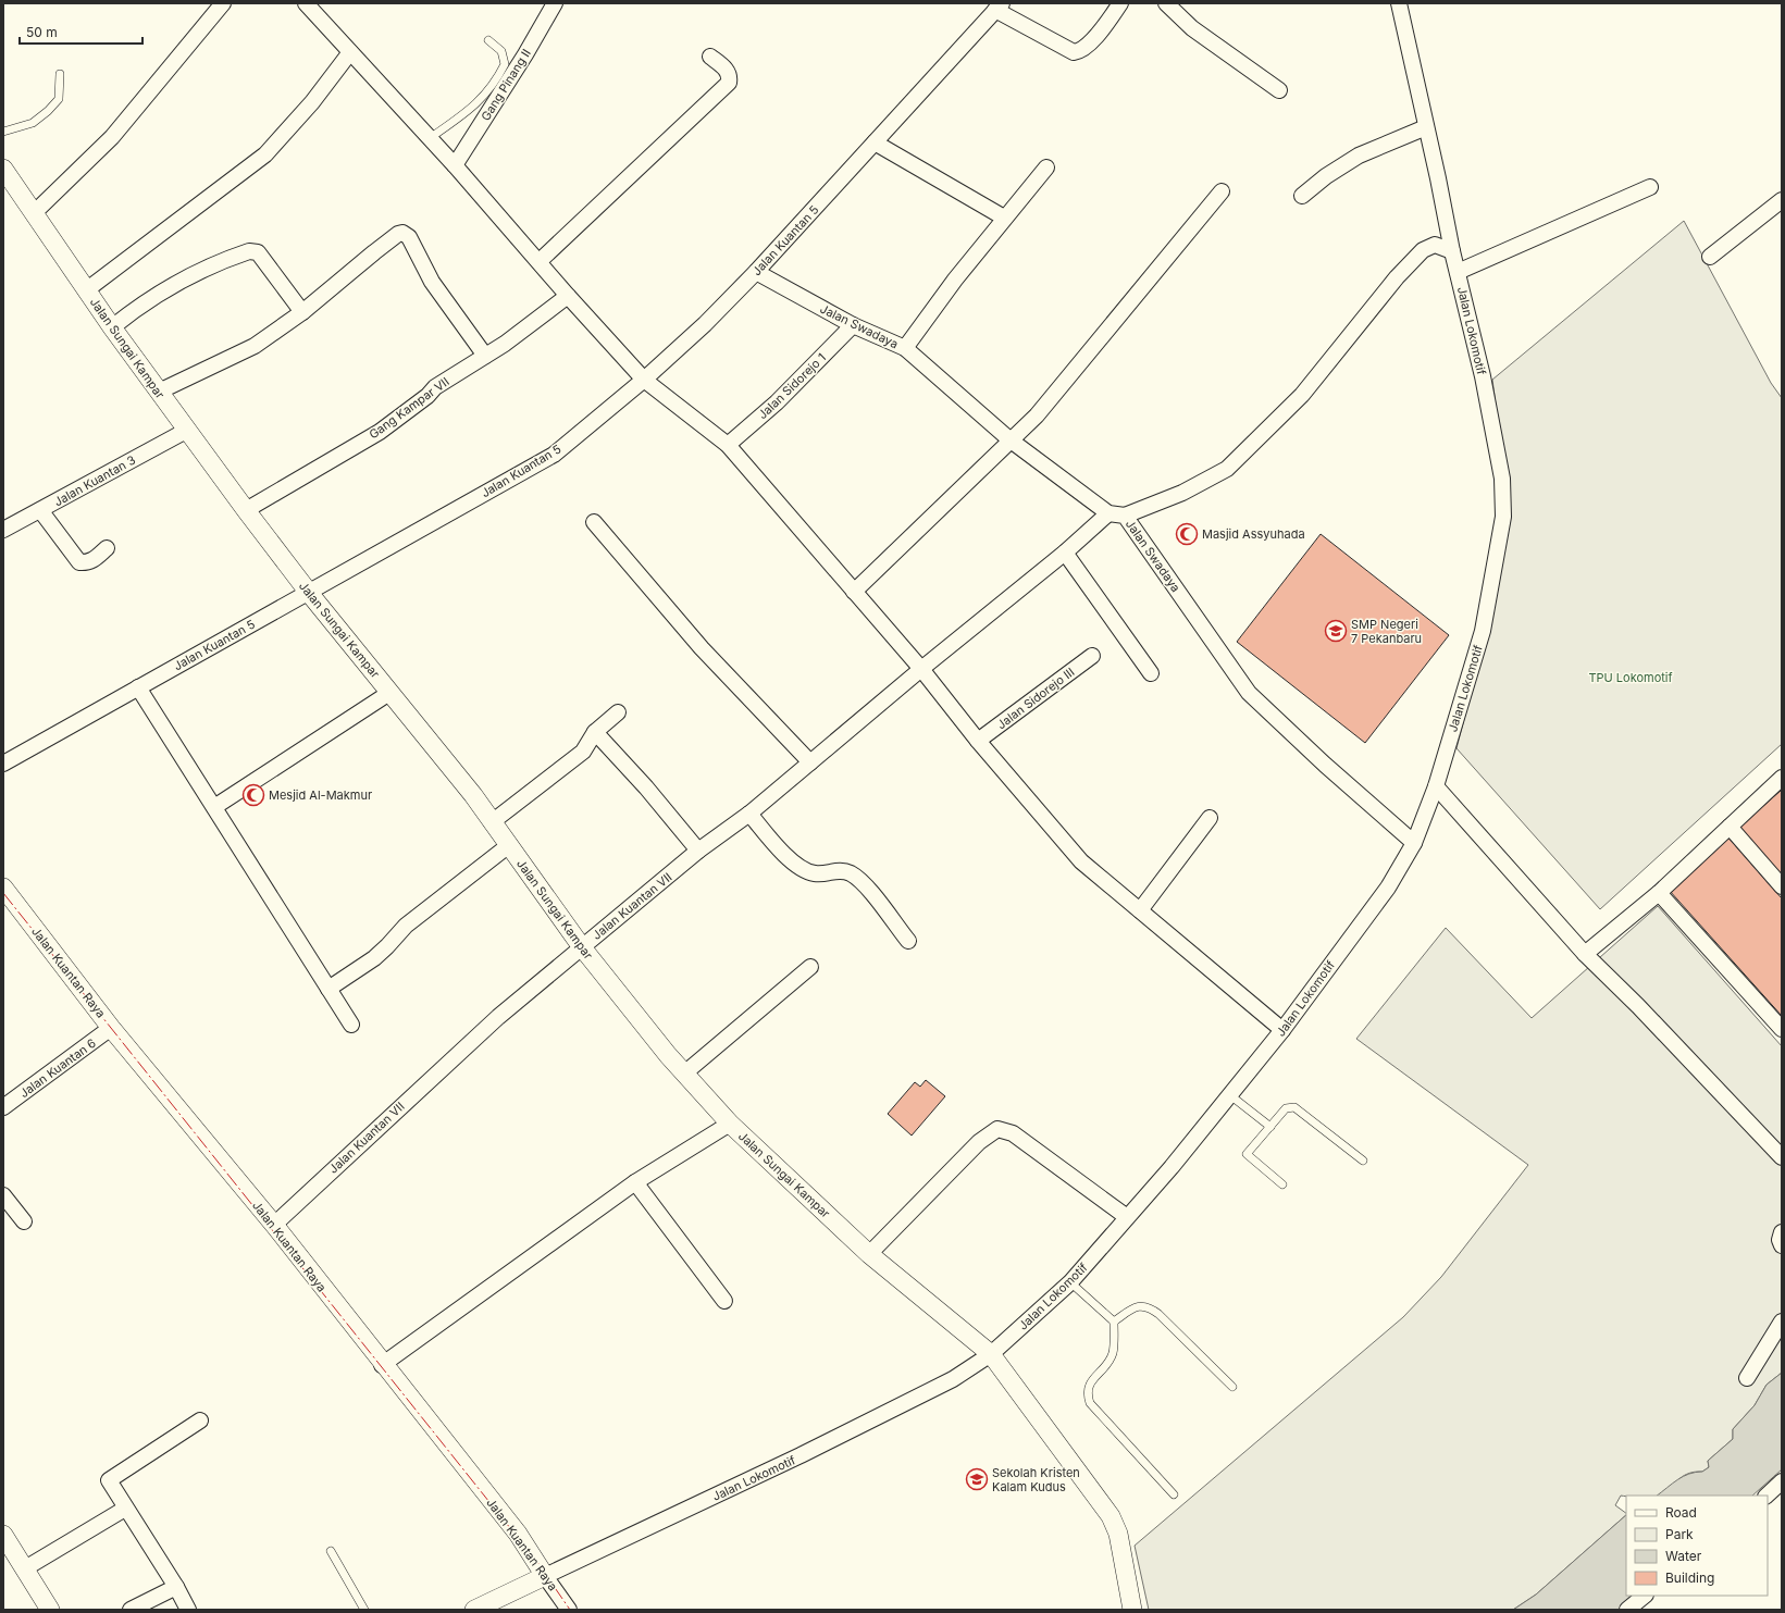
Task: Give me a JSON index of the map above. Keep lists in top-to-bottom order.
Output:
{
  "streets": {
    "street": [
      "Gang Pinang II",
      "Jalan Kuantan 5",
      "Jalan Swadaya",
      "Jalan Lokomotif",
      "Jalan Sungai Kampar",
      "Jalan Sidorejo 1",
      "Gang Kampar VII",
      "Jalan Kuantan 3",
      "Jalan Sidorejo III",
      "Jalan Kuantan VII",
      "Jalan Kuantan Raya",
      "Jalan Kuantan 6"
    ]
  },
  "crossings": [
    ["Jalan Kuantan 5", "Jalan Swadaya"],
    ["Jalan Kuantan 5", "Jalan Sungai Kampar"],
    ["Jalan Swadaya", "Jalan Lokomotif"],
    ["Jalan Swadaya", "Jalan Sidorejo 1"],
    ["Jalan Swadaya", "Jalan Kuantan VII"],
    ["Jalan Lokomotif", "Jalan Sungai Kampar"],
    ["Jalan Lokomotif", "Jalan Kuantan Raya"],
    ["Jalan Sungai Kampar", "Gang Kampar VII"],
    ["Jalan Sungai Kampar", "Jalan Kuantan 3"],
    ["Jalan Sungai Kampar", "Jalan Kuantan VII"],
    ["Jalan Kuantan VII", "Jalan Kuantan Raya"],
    ["Jalan Kuantan Raya", "Jalan Kuantan 6"]
  ],
  "parks": ["TPU Lokomotif"],
  "places": {
    "mosque": ["Masjid Assyuhada", "Mesjid Al-Makmur"],
    "school or university": ["SMP Negeri 7 Pekanbaru", "Sekolah Kristen Kalam Kudus"]
  },
  "legend": [
    "Road",
    "Park",
    "Water",
    "Building"
  ],
  "scale_bar": "50 m"
}
